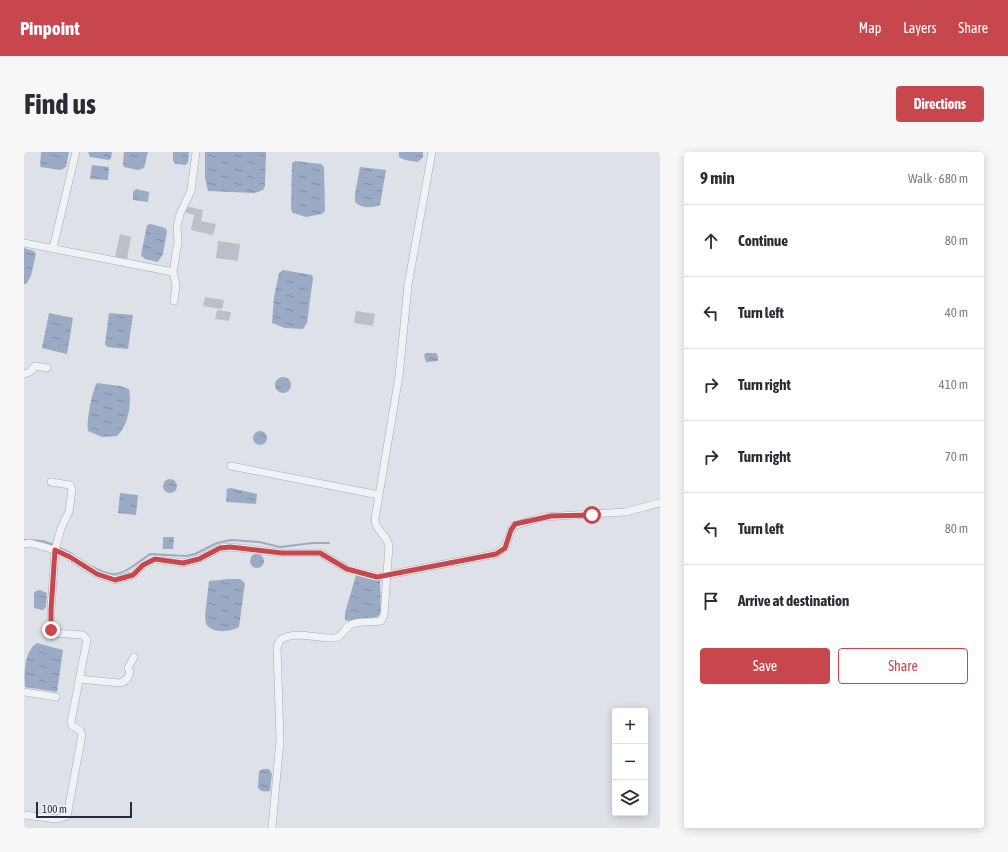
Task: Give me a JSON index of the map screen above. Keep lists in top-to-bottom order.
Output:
{
  "scale_bar": "100 m",
  "page": {
    "header": "Pinpoint",
    "nav": ["Map", "Layers", "Share"],
    "buttons": [
      "Directions",
      ["Save", "Share"]
    ],
    "title": "Find us",
    "heading": ["9 min", "Walk · 680 m"],
    "list": [
      ["Continue", "80 m"],
      ["Turn left", "40 m"],
      ["Turn right", "410 m"],
      ["Turn right", "70 m"],
      ["Turn left", "80 m"],
      "Arrive at destination"
    ],
    "map_buttons": ["+", "−"],
    "scale": "100 m"
  }
}
